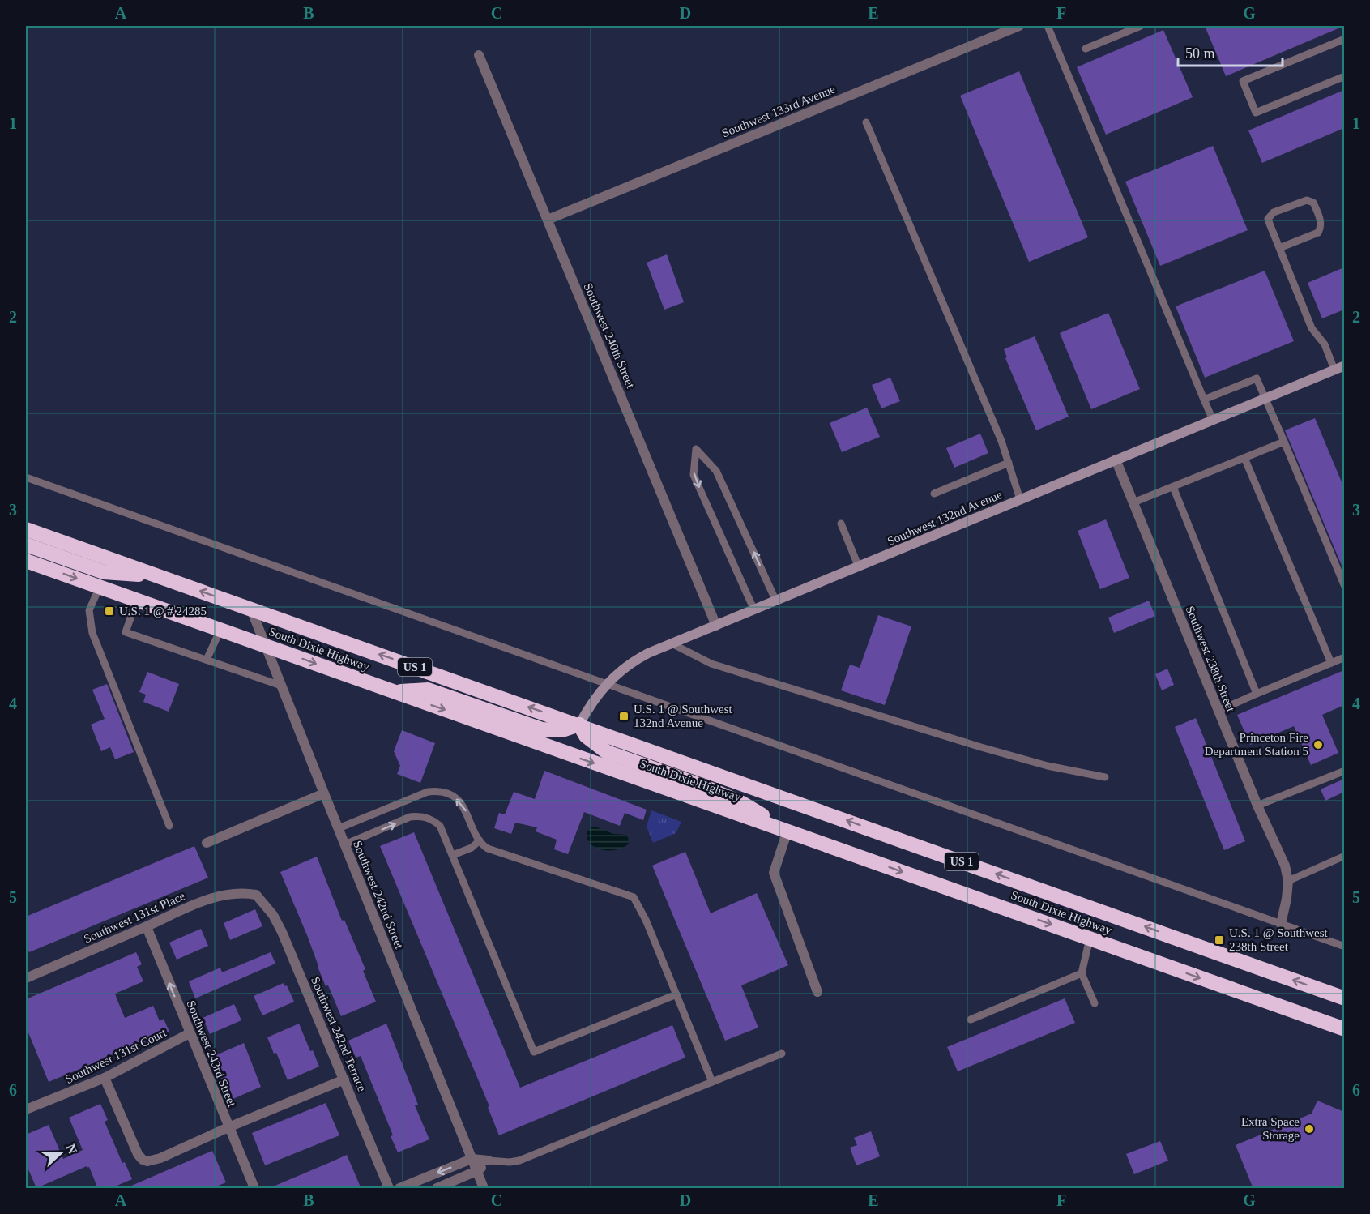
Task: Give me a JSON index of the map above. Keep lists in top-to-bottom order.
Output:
{
  "streets": {
    "highway": ["South Dixie Highway", "US 1"],
    "street": [
      "Southwest 133rd Avenue",
      "Southwest 240th Street",
      "Southwest 132nd Avenue",
      "Southwest 238th Street",
      "Southwest 242nd Street",
      "Southwest 131st Place",
      "Southwest 242nd Terrace",
      "Southwest 243rd Street",
      "Southwest 131st Court"
    ]
  },
  "crossings": [
    ["Southwest 133rd Avenue", "Southwest 240th Street"],
    ["Southwest 240th Street", "Southwest 132nd Avenue"],
    ["Southwest 132nd Avenue", "South Dixie Highway"],
    ["Southwest 132nd Avenue", "Southwest 238th Street"],
    ["South Dixie Highway", "Southwest 242nd Street"],
    ["Southwest 131st Place", "Southwest 242nd Terrace"],
    ["Southwest 131st Place", "Southwest 243rd Street"],
    ["Southwest 243rd Street", "Southwest 131st Court"]
  ],
  "one_way": ["Southwest 243rd Street"],
  "places": {
    "transit": ["U.S. 1 @ # 24285", "U.S. 1 @ Southwest 132nd Avenue", "U.S. 1 @ Southwest 238th Street"],
    "other": ["Princeton Fire Department Station 5", "Extra Space Storage"]
  },
  "scale_bar": "50 m",
  "north": "right",
  "grid": {
    "columns": [
      "A",
      "B",
      "C",
      "D",
      "E",
      "F",
      "G"
    ],
    "rows": [
      "1",
      "2",
      "3",
      "4",
      "5",
      "6"
    ]
  }
}
